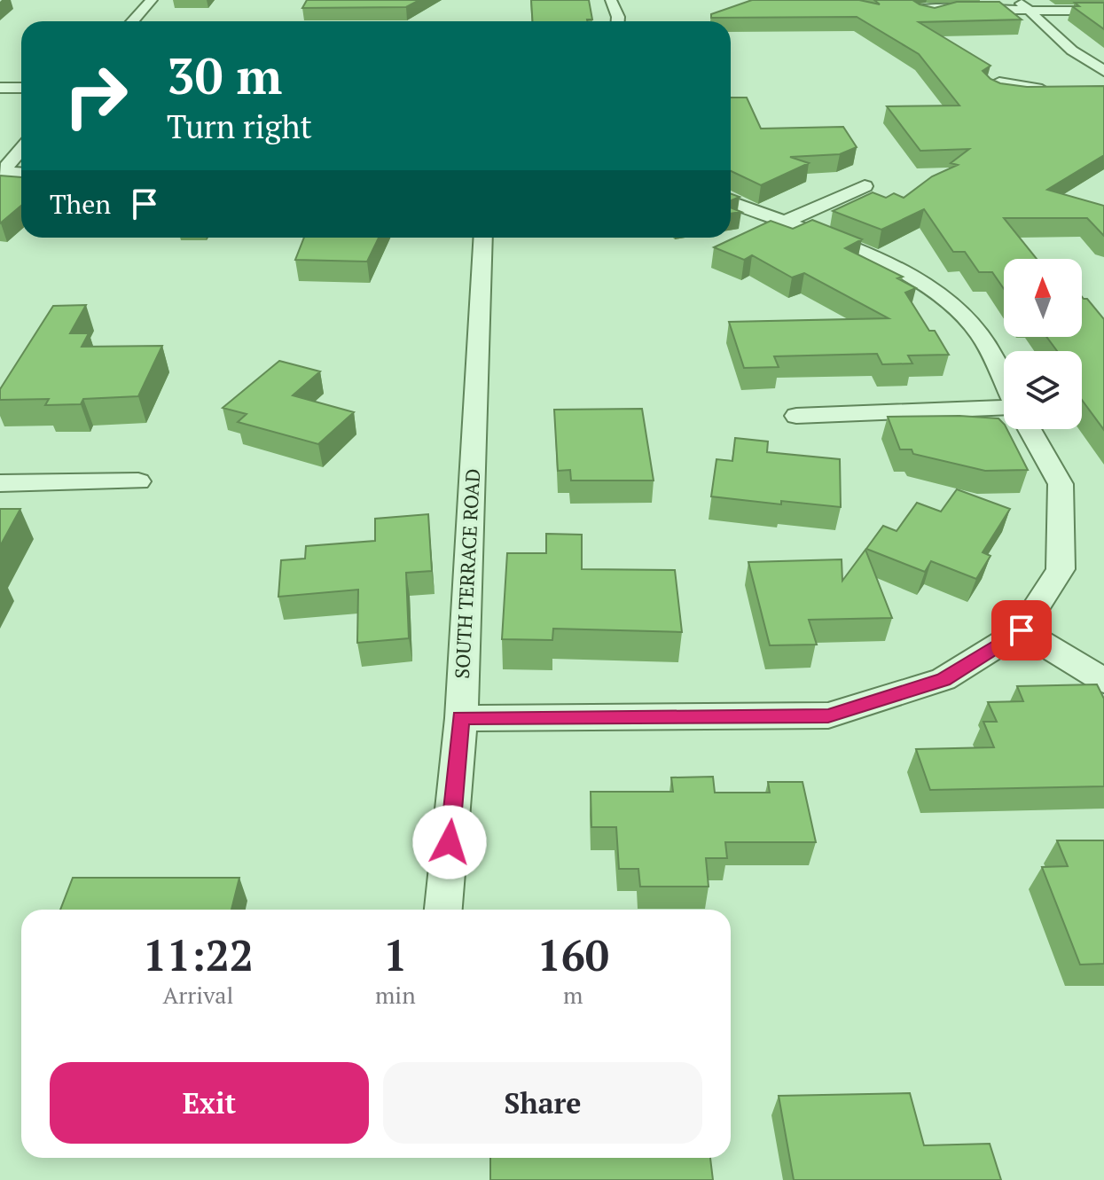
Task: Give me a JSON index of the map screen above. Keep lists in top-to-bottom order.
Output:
{
  "streets": {
    "street": ["SOUTH TERRACE ROAD"]
  },
  "north": "top",
  "page": {
    "turn": ["30 m", "Turn right"],
    "then": "Then",
    "eta": [
      "11:22",
      "Arrival",
      "1",
      "min",
      "160",
      "m"
    ],
    "buttons": ["Exit", "Share"]
  }
}
